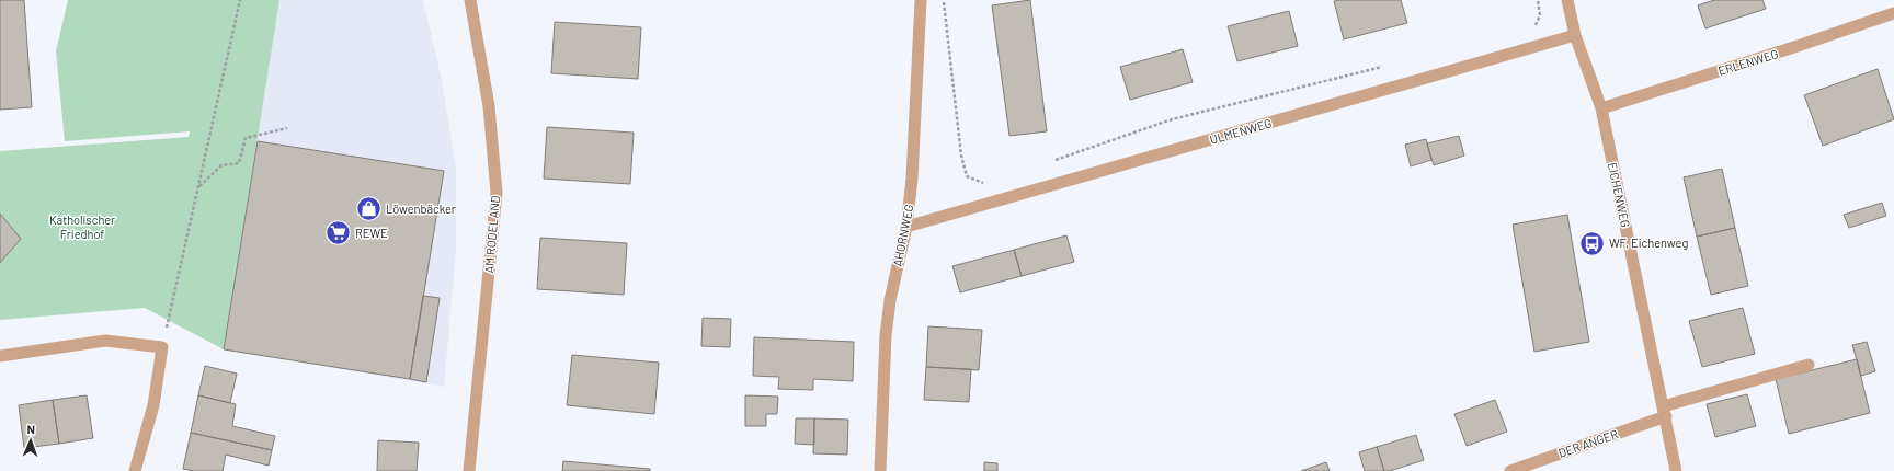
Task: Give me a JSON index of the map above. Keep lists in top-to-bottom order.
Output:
{
  "streets": {
    "street": [
      "ERLENWEG",
      "ULMENWEG",
      "EICHENWEG",
      "AM RODELAND",
      "AHORNWEG",
      "DER ANGER"
    ]
  },
  "crossings": [
    ["ERLENWEG", "EICHENWEG"],
    ["ULMENWEG", "EICHENWEG"],
    ["ULMENWEG", "AHORNWEG"],
    ["EICHENWEG", "DER ANGER"]
  ],
  "parks": ["Katholischer Friedhof"],
  "places": {
    "shop": ["Löwenbäcker"],
    "supermarket": ["REWE"],
    "bus stop": ["WF, Eichenweg"]
  },
  "north": "top"
}
